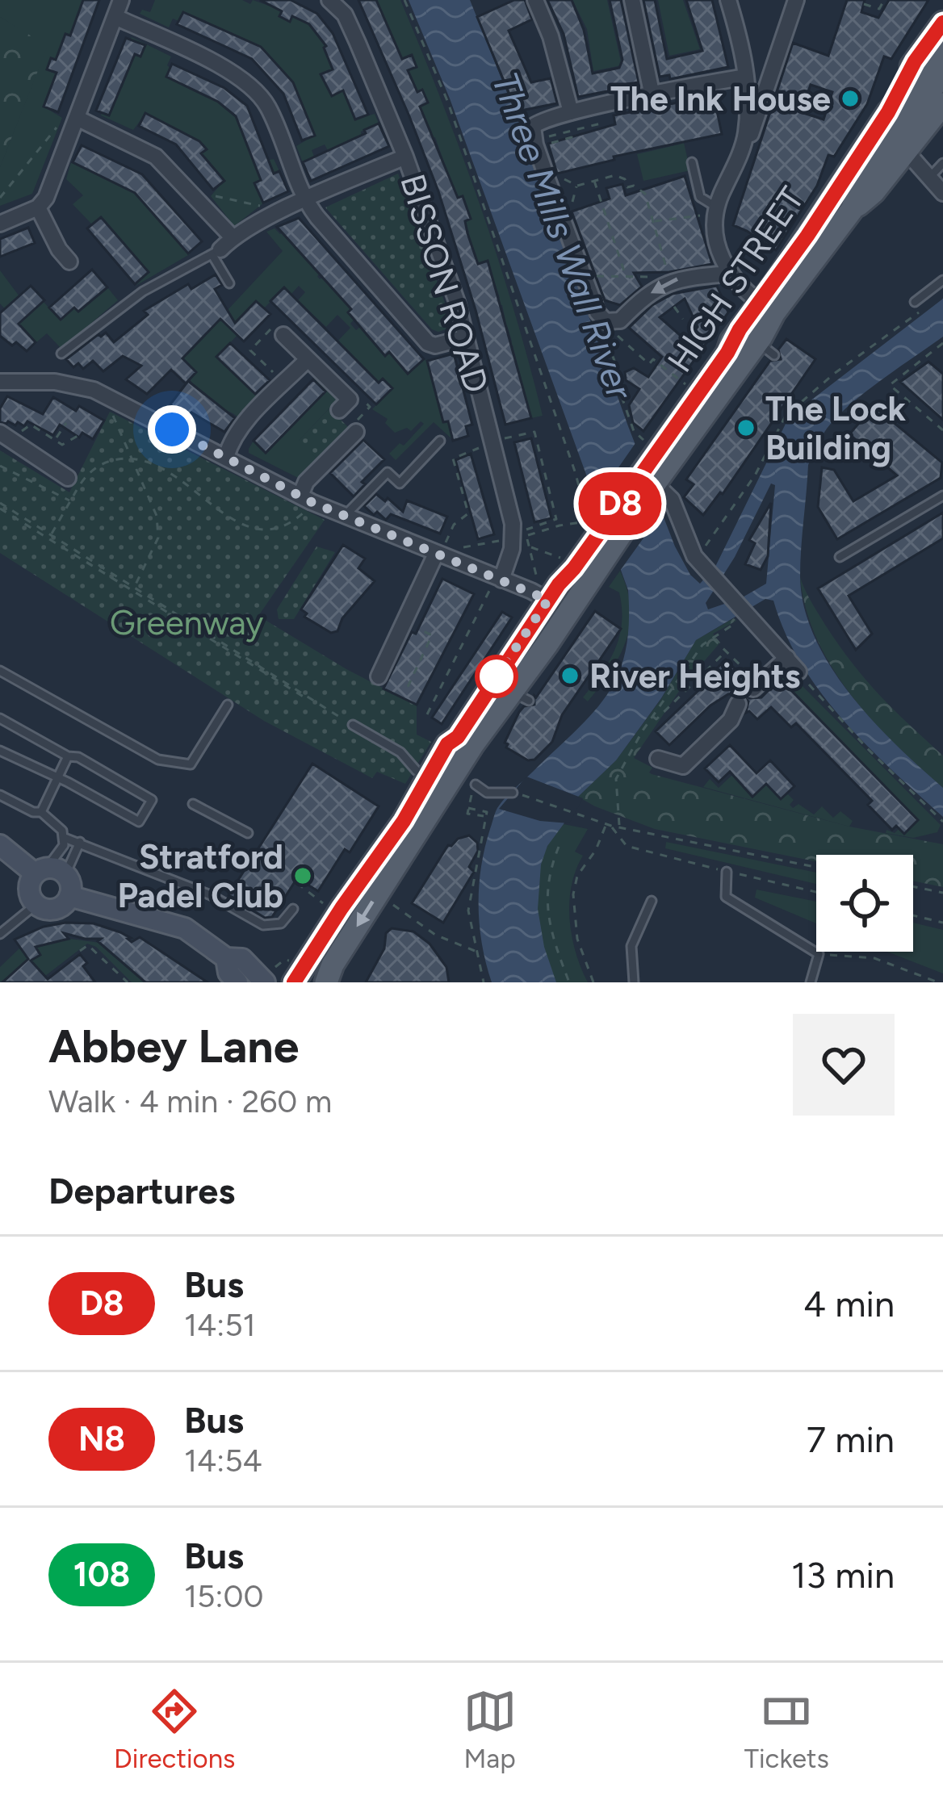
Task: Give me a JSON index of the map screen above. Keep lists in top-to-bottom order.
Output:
{
  "streets": {
    "main road": ["HIGH STREET"],
    "street": ["BISSON ROAD"]
  },
  "water": ["Three Mills Wall River"],
  "parks": ["Greenway"],
  "places": [
    "The Ink House",
    "The Lock Building",
    "River Heights",
    "Stratford Padel Club"
  ],
  "lines": ["bus line D8"],
  "page": {
    "on_map": "D8",
    "heading": [
      ["Abbey Lane", "Walk · 4 min · 260 m"],
      "Departures"
    ],
    "list": [
      {
        "mark": "D8",
        "name": "Bus",
        "note": "14:51",
        "value": "4 min"
      },
      {
        "mark": "N8",
        "name": "Bus",
        "note": "14:54",
        "value": "7 min"
      },
      {
        "mark": "108",
        "name": "Bus",
        "note": "15:00",
        "value": "13 min"
      }
    ],
    "tabs": ["Directions", "Map", "Tickets"]
  }
}
